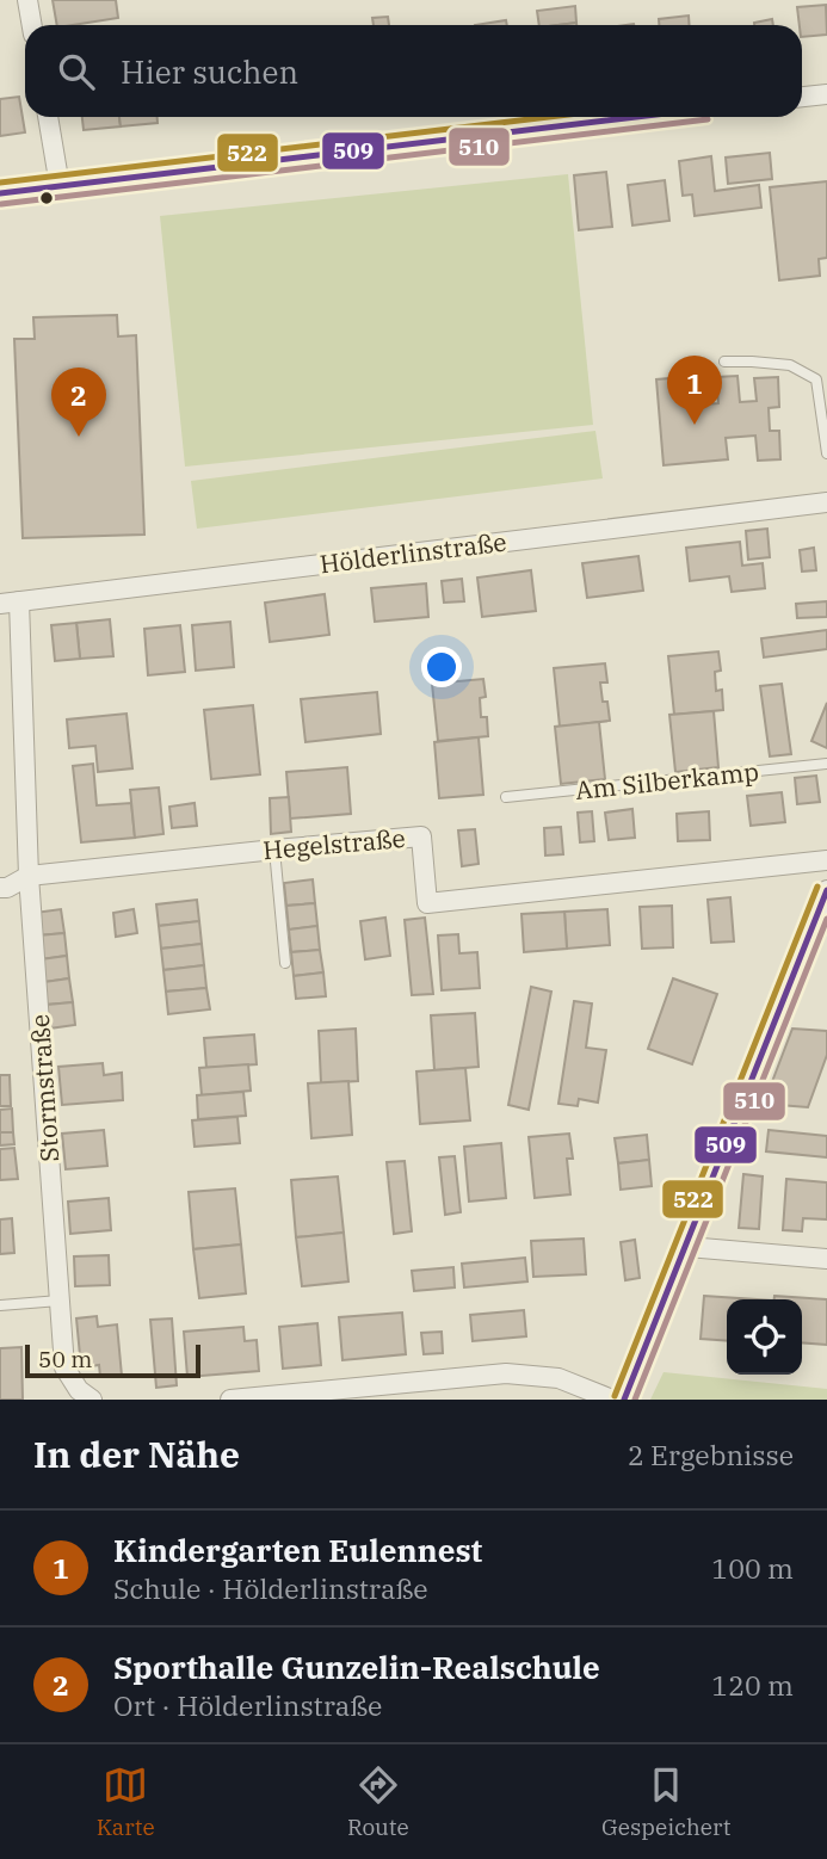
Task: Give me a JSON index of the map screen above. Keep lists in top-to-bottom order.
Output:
{
  "streets": {
    "street": ["Hölderlinstraße", "Hegelstraße", "Stormstraße"],
    "lane": ["Am Silberkamp"]
  },
  "crossings": [
    ["Hegelstraße", "Stormstraße"]
  ],
  "lines": ["transit line 509", "transit line 522", "transit line 510"],
  "scale_bar": "50 m",
  "page": {
    "search": "Hier suchen",
    "pins": ["1", "2"],
    "scale": "50 m",
    "heading": ["In der Nähe", "2 Ergebnisse"],
    "list": [
      {
        "mark": "1",
        "name": "Kindergarten Eulennest",
        "note": "Schule · Hölderlinstraße",
        "value": "100 m"
      },
      {
        "mark": "2",
        "name": "Sporthalle Gunzelin-Realschule",
        "note": "Ort · Hölderlinstraße",
        "value": "120 m"
      }
    ],
    "nav": ["Karte", "Route", "Gespeichert"]
  }
}
